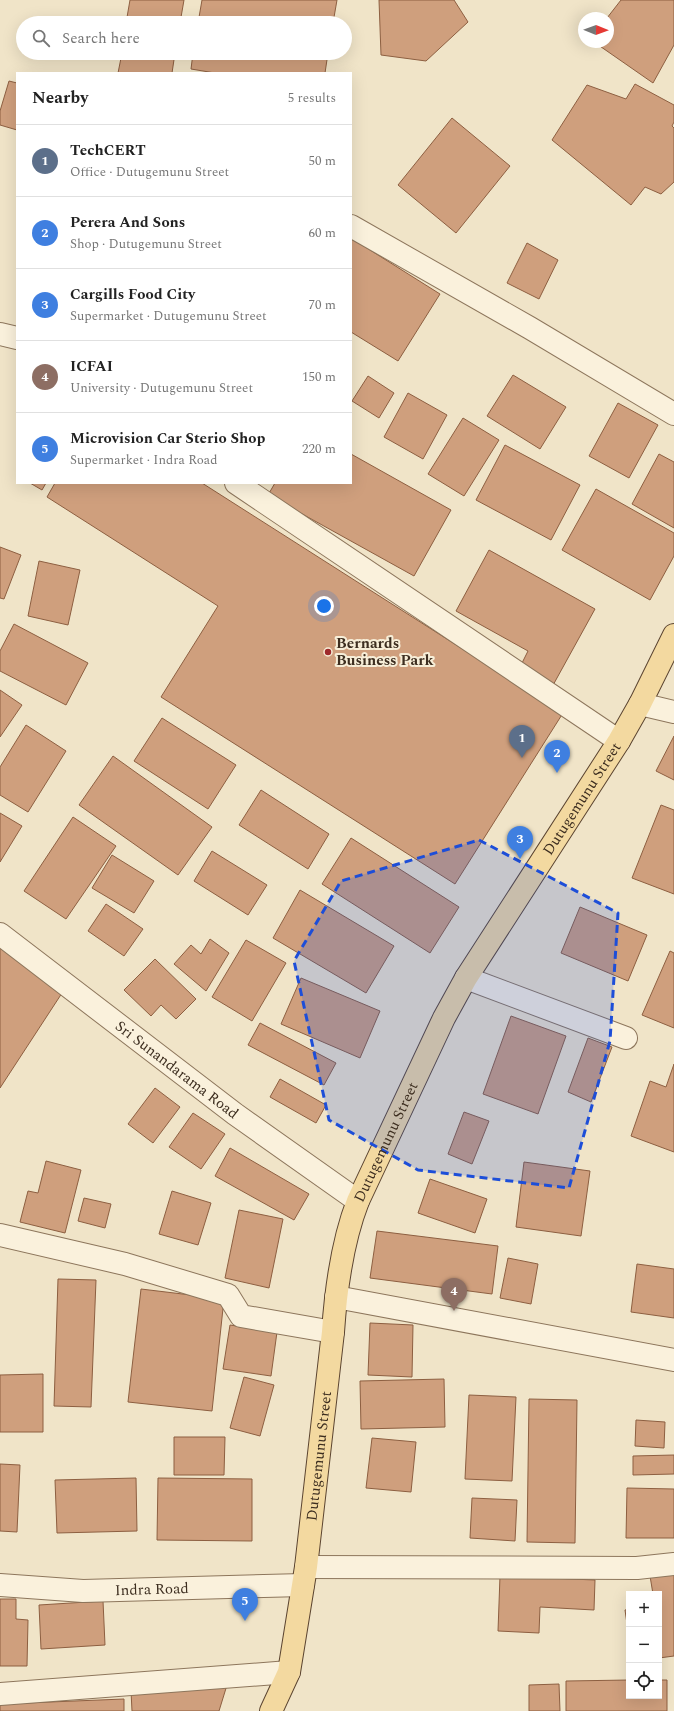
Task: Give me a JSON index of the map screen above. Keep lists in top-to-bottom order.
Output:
{
  "streets": {
    "main road": ["Dutugemunu Street"],
    "street": ["Sri Sunandarama Road", "Indra Road"]
  },
  "crossings": [
    ["Dutugemunu Street", "Sri Sunandarama Road"],
    ["Dutugemunu Street", "Indra Road"]
  ],
  "places": ["Bernards Business Park"],
  "north": "right",
  "page": {
    "search": "Search here",
    "heading": ["Nearby", "5 results"],
    "list": [
      {
        "mark": "1",
        "name": "TechCERT",
        "note": "Office · Dutugemunu Street",
        "value": "50 m"
      },
      {
        "mark": "2",
        "name": "Perera And Sons",
        "note": "Shop · Dutugemunu Street",
        "value": "60 m"
      },
      {
        "mark": "3",
        "name": "Cargills Food City",
        "note": "Supermarket · Dutugemunu Street",
        "value": "70 m"
      },
      {
        "mark": "4",
        "name": "ICFAI",
        "note": "University · Dutugemunu Street",
        "value": "150 m"
      },
      {
        "mark": "5",
        "name": "Microvision Car Sterio Shop",
        "note": "Supermarket · Indra Road",
        "value": "220 m"
      }
    ],
    "pins": [
      "1",
      "2",
      "3",
      "4",
      "5"
    ],
    "map_buttons": ["+", "−"]
  }
}
